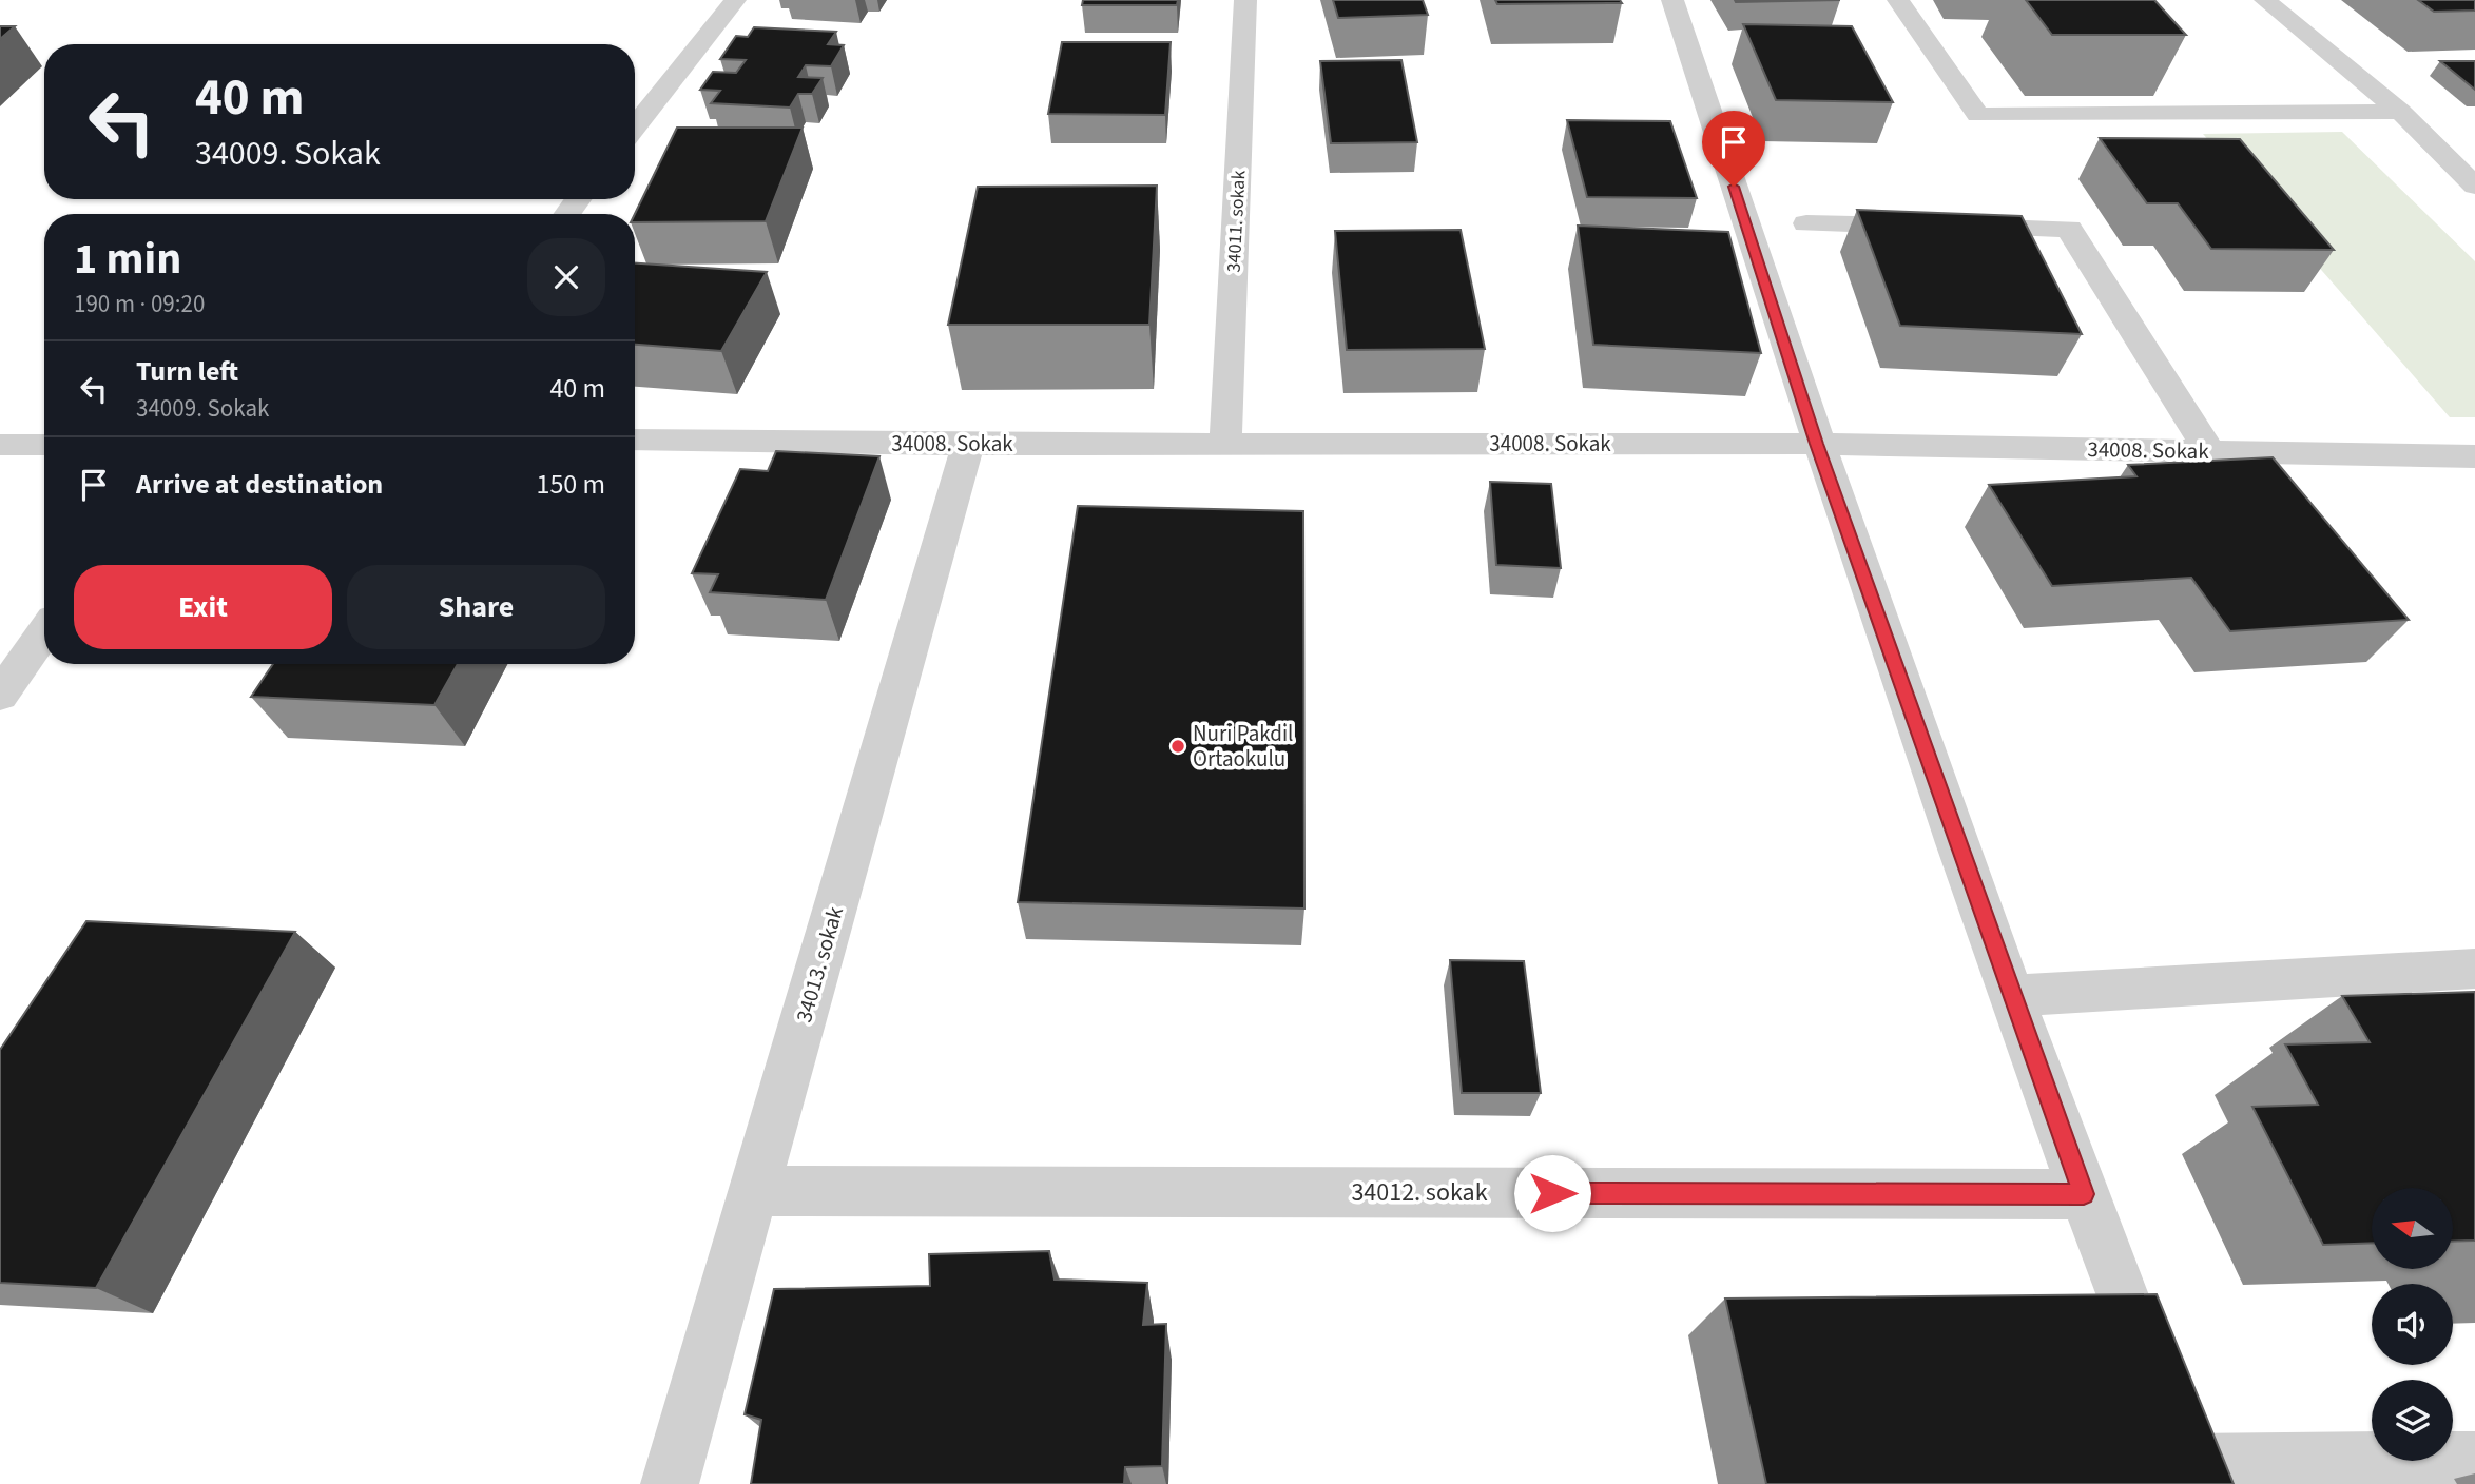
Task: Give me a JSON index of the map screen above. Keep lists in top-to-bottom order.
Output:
{
  "streets": {
    "street": [
      "34011. sokak",
      "34008. Sokak",
      "34013. sokak",
      "34012. sokak"
    ]
  },
  "crossings": [
    ["34011. sokak", "34008. Sokak"],
    ["34008. Sokak", "34013. sokak"],
    ["34013. sokak", "34012. sokak"]
  ],
  "places": ["Nuri Pakdil Ortaokulu"],
  "north": "left",
  "page": {
    "turn": ["40 m", "34009. Sokak"],
    "heading": ["1 min", "190 m · 09:20"],
    "list": [
      {
        "name": "Turn left",
        "note": "34009. Sokak",
        "value": "40 m"
      },
      {
        "name": "Arrive at destination",
        "value": "150 m"
      }
    ],
    "buttons": ["Exit", "Share"]
  }
}
